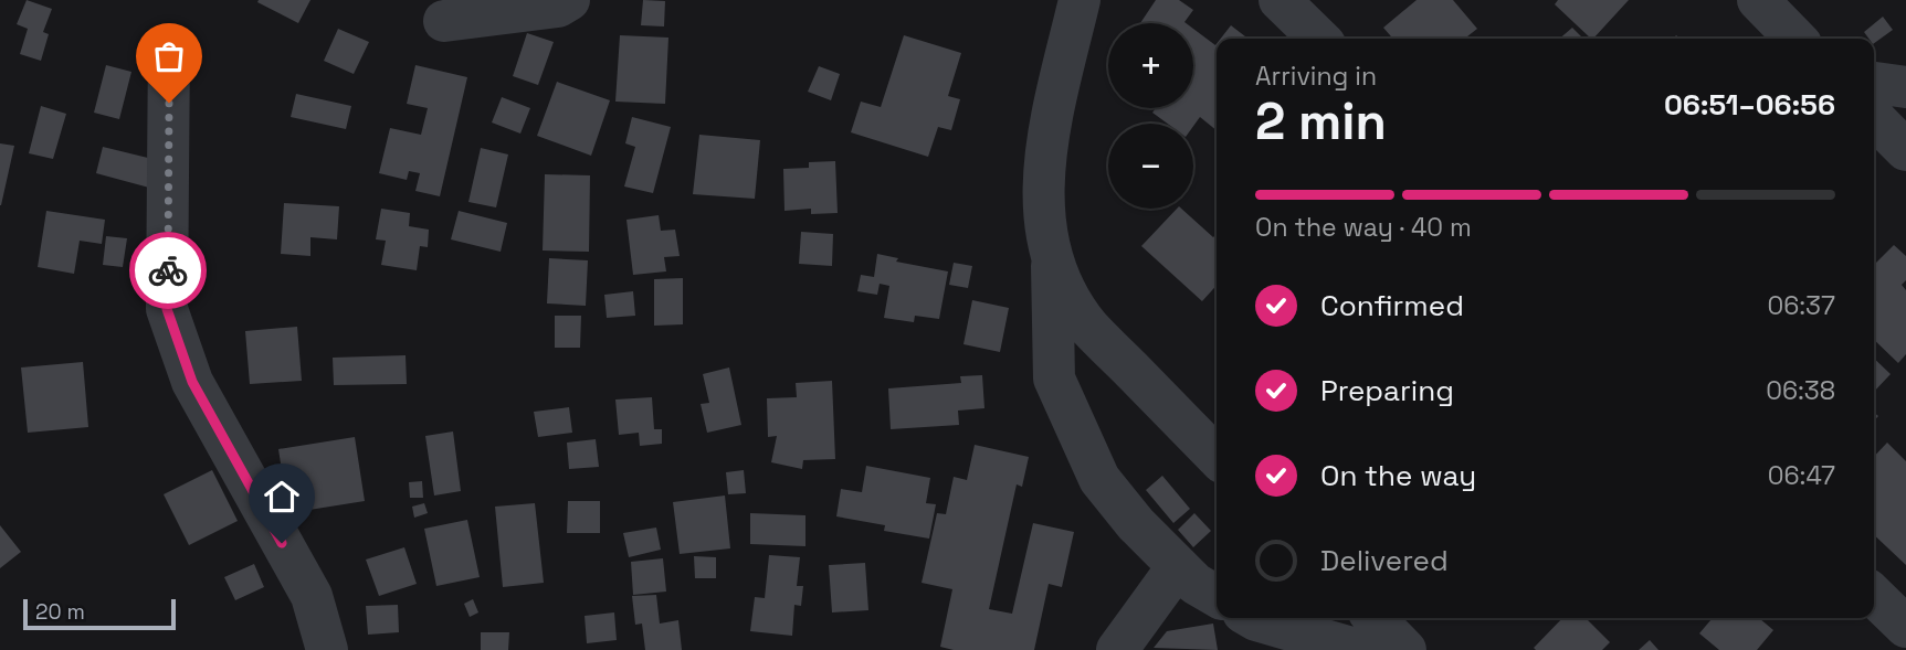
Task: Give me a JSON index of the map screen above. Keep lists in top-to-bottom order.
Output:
{
  "scale_bar": "20 m",
  "page": {
    "map_buttons": ["+", "−"],
    "heading": ["2 min", "Arriving in", "06:51–06:56"],
    "bar": "On the way · 40 m",
    "list": [
      ["Confirmed", "06:37"],
      ["Preparing", "06:38"],
      ["On the way", "06:47"],
      "Delivered"
    ],
    "scale": "20 m"
  }
}
